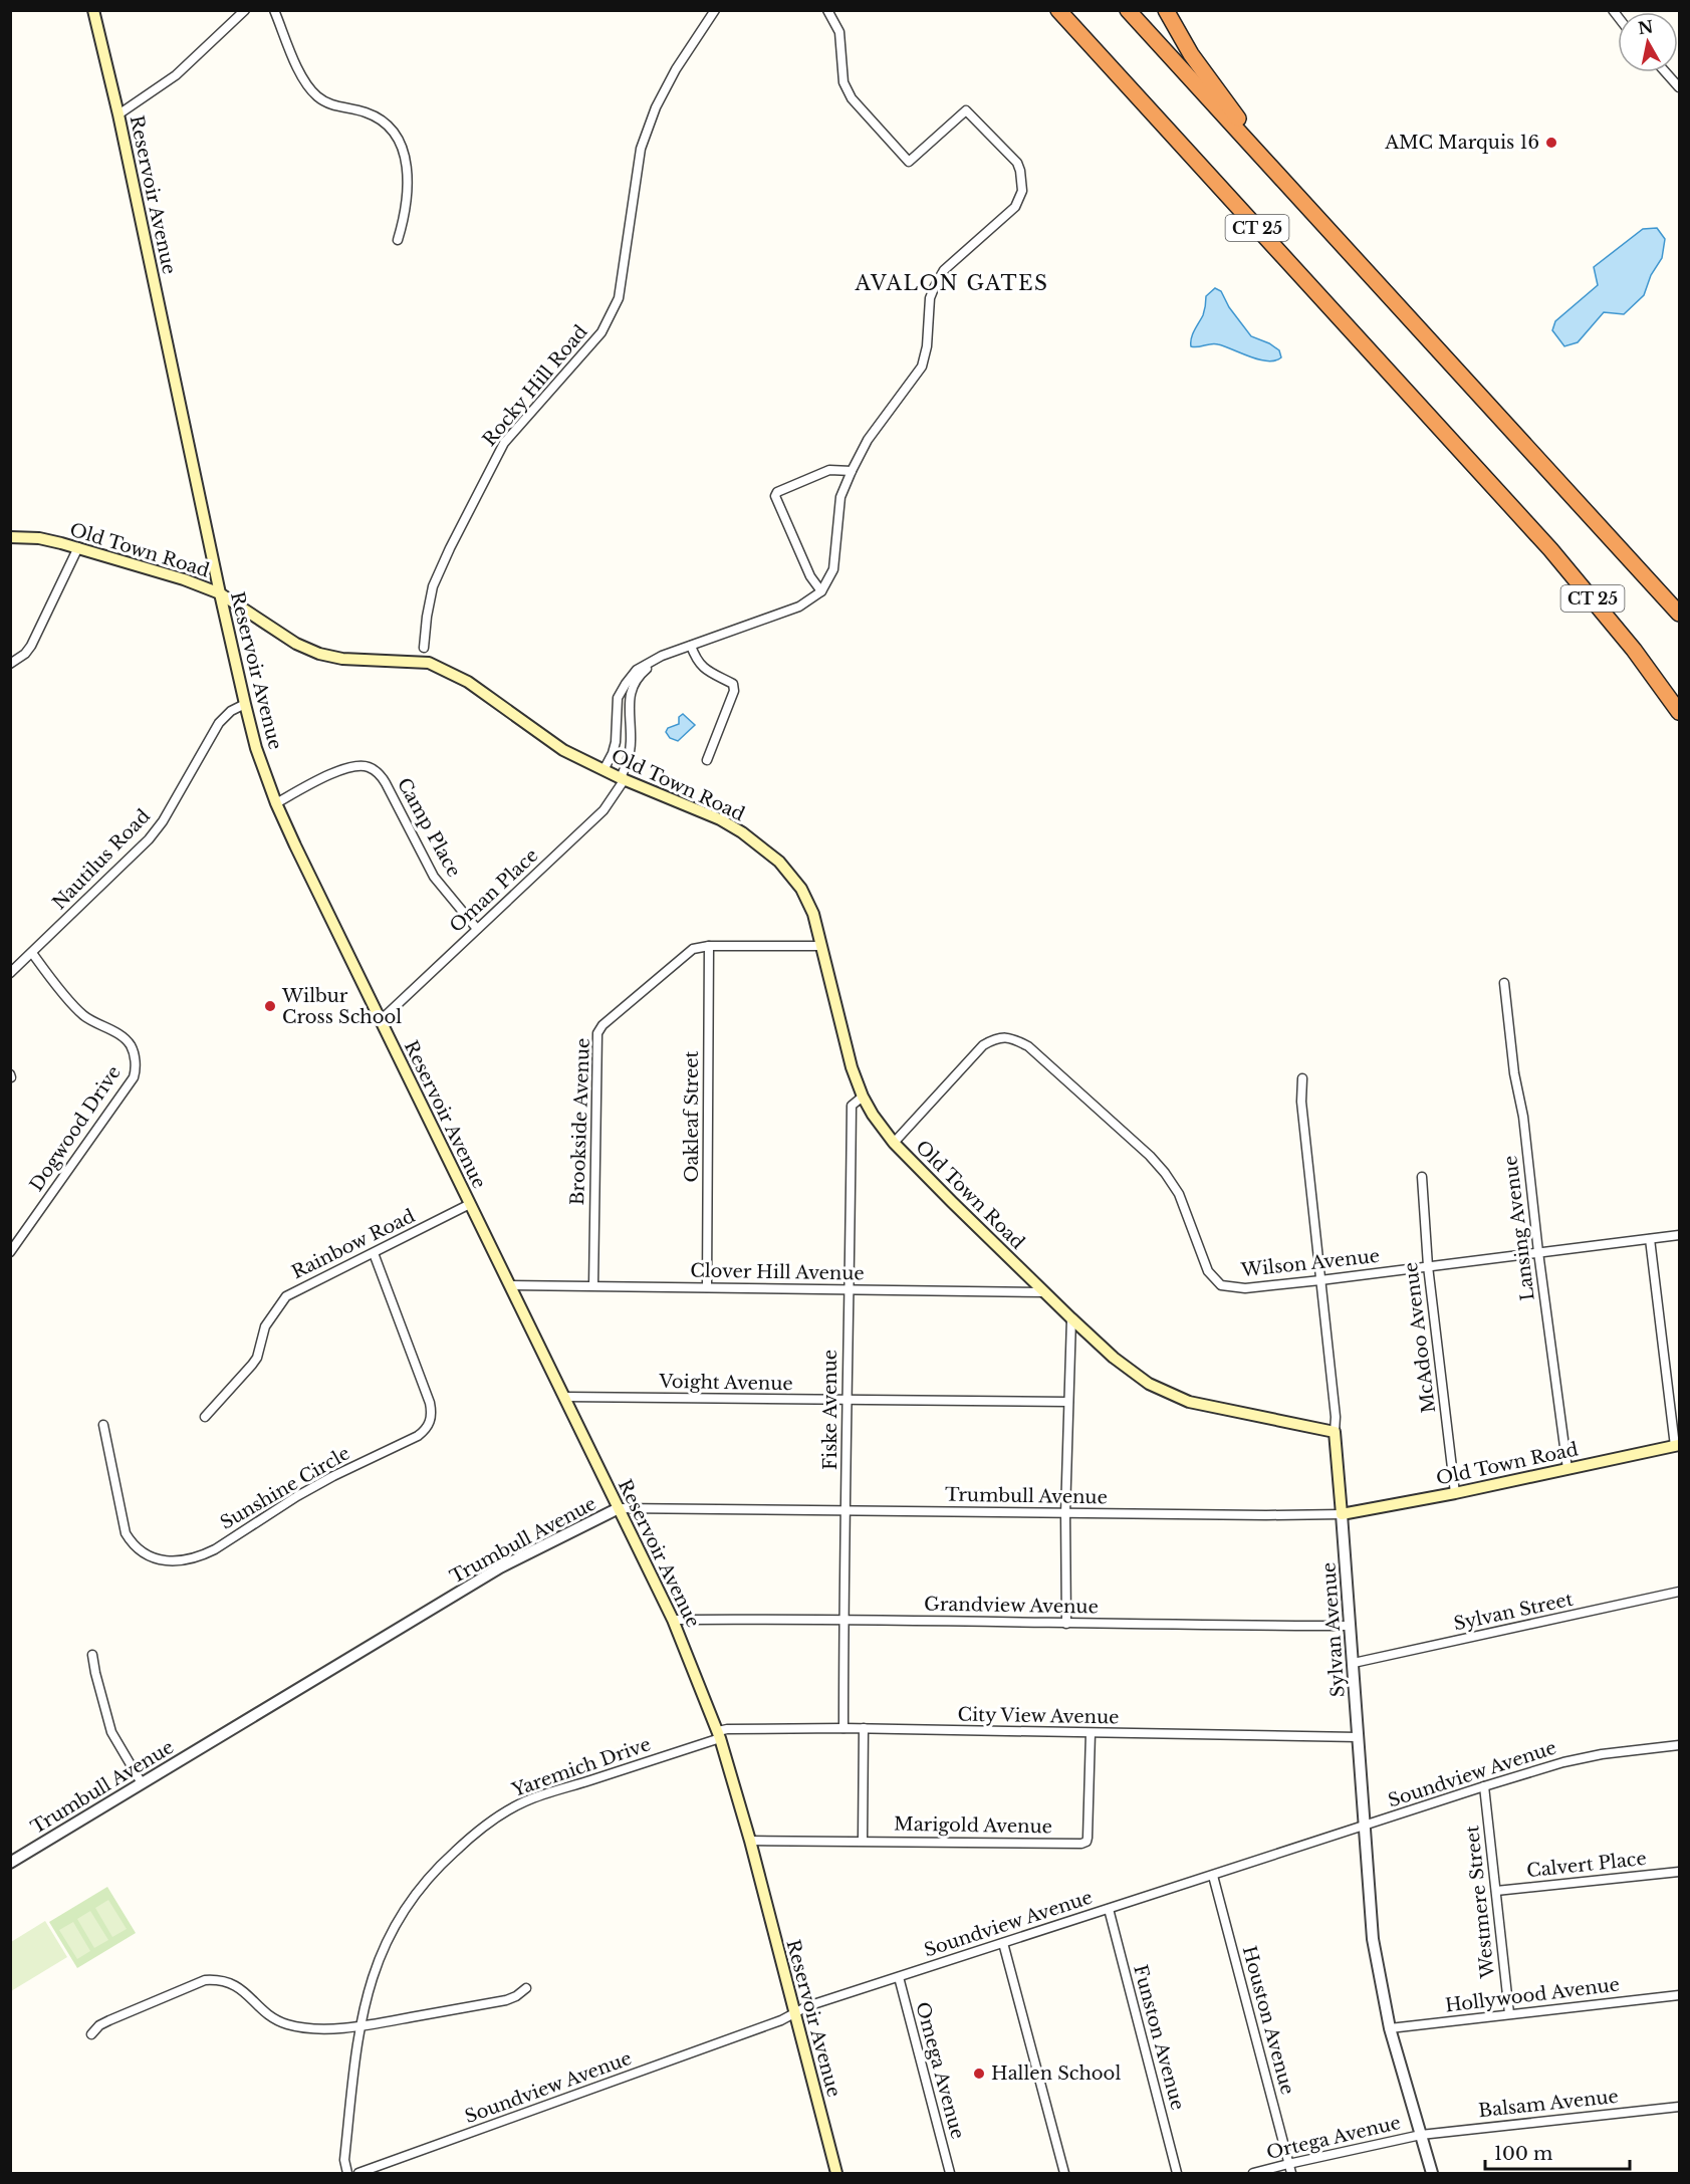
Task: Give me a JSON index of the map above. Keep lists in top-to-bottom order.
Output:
{
  "streets": {
    "highway": ["CT 25"],
    "main road": ["Reservoir Avenue", "Old Town Road", "Sylvan Avenue"],
    "street": [
      "Rocky Hill Road",
      "Camp Place",
      "Nautilus Road",
      "Oman Place",
      "Oakleaf Street",
      "Brookside Avenue",
      "Dogwood Drive",
      "Lansing Avenue",
      "Rainbow Road",
      "Wilson Avenue",
      "Clover Hill Avenue",
      "McAdoo Avenue",
      "Voight Avenue",
      "Fiske Avenue",
      "Sunshine Circle",
      "Trumbull Avenue",
      "Grandview Avenue",
      "Sylvan Street",
      "City View Avenue",
      "Yaremich Drive",
      "Soundview Avenue",
      "Marigold Avenue",
      "Calvert Place",
      "Westmere Street",
      "Hollywood Avenue",
      "Houston Avenue",
      "Funston Avenue",
      "Omega Avenue",
      "Balsam Avenue",
      "Ortega Avenue"
    ]
  },
  "crossings": [
    ["Reservoir Avenue", "Old Town Road"],
    ["Reservoir Avenue", "Camp Place"],
    ["Reservoir Avenue", "Nautilus Road"],
    ["Reservoir Avenue", "Oman Place"],
    ["Reservoir Avenue", "Rainbow Road"],
    ["Reservoir Avenue", "Clover Hill Avenue"],
    ["Reservoir Avenue", "Voight Avenue"],
    ["Reservoir Avenue", "Trumbull Avenue"],
    ["Reservoir Avenue", "Grandview Avenue"],
    ["Reservoir Avenue", "City View Avenue"],
    ["Reservoir Avenue", "Yaremich Drive"],
    ["Reservoir Avenue", "Soundview Avenue"],
    ["Reservoir Avenue", "Marigold Avenue"],
    ["Old Town Road", "Oman Place"],
    ["Old Town Road", "Brookside Avenue"],
    ["Old Town Road", "Lansing Avenue"],
    ["Old Town Road", "Wilson Avenue"],
    ["Old Town Road", "Clover Hill Avenue"],
    ["Old Town Road", "McAdoo Avenue"],
    ["Old Town Road", "Fiske Avenue"],
    ["Old Town Road", "Trumbull Avenue"],
    ["Old Town Road", "Sylvan Avenue"],
    ["Camp Place", "Oman Place"],
    ["Nautilus Road", "Dogwood Drive"],
    ["Oakleaf Street", "Brookside Avenue"],
    ["Oakleaf Street", "Clover Hill Avenue"],
    ["Brookside Avenue", "Clover Hill Avenue"],
    ["Lansing Avenue", "Wilson Avenue"],
    ["Rainbow Road", "Sunshine Circle"],
    ["Wilson Avenue", "McAdoo Avenue"],
    ["Wilson Avenue", "Sylvan Avenue"],
    ["Clover Hill Avenue", "Fiske Avenue"],
    ["Voight Avenue", "Fiske Avenue"],
    ["Fiske Avenue", "Trumbull Avenue"],
    ["Fiske Avenue", "Grandview Avenue"],
    ["Fiske Avenue", "City View Avenue"],
    ["Trumbull Avenue", "Sylvan Avenue"],
    ["Grandview Avenue", "Sylvan Avenue"],
    ["Sylvan Street", "Sylvan Avenue"],
    ["Sylvan Avenue", "City View Avenue"],
    ["Sylvan Avenue", "Soundview Avenue"],
    ["Sylvan Avenue", "Hollywood Avenue"],
    ["Sylvan Avenue", "Balsam Avenue"],
    ["Sylvan Avenue", "Ortega Avenue"],
    ["City View Avenue", "Yaremich Drive"],
    ["City View Avenue", "Marigold Avenue"],
    ["Soundview Avenue", "Westmere Street"],
    ["Soundview Avenue", "Houston Avenue"],
    ["Soundview Avenue", "Funston Avenue"],
    ["Soundview Avenue", "Omega Avenue"],
    ["Calvert Place", "Westmere Street"],
    ["Westmere Street", "Hollywood Avenue"],
    ["Houston Avenue", "Ortega Avenue"],
    ["Balsam Avenue", "Ortega Avenue"]
  ],
  "districts": ["AVALON GATES"],
  "places": ["AMC Marquis 16", "Wilbur Cross School", "Hallen School"],
  "scale_bar": "100 m",
  "north": "top"
}
